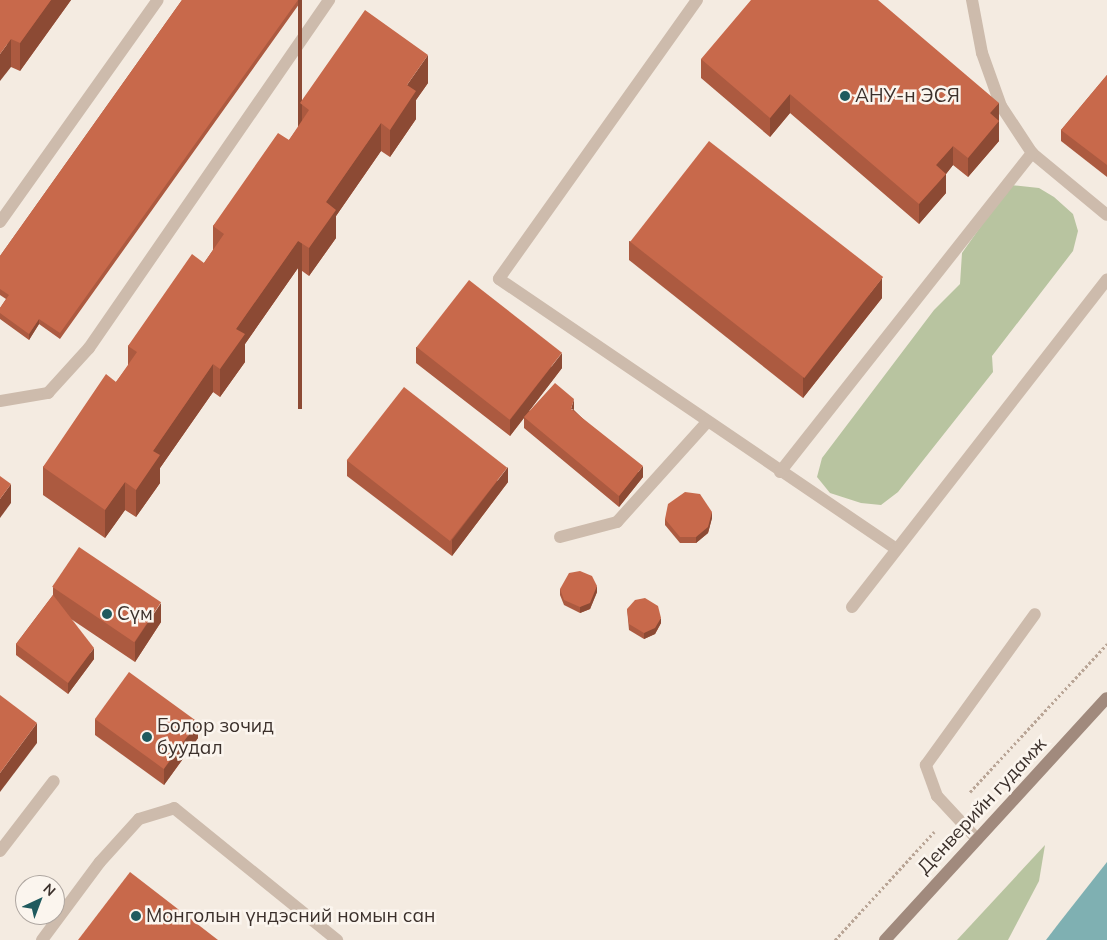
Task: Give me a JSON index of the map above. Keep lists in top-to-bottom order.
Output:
{
  "streets": {
    "street": ["Денверийн гудамж"]
  },
  "places": [
    "АНУ-н ЭСЯ",
    "Сүм",
    "Болор зочид буудал",
    "Монголын үндэсний номын сан"
  ],
  "north": "top right"
}
